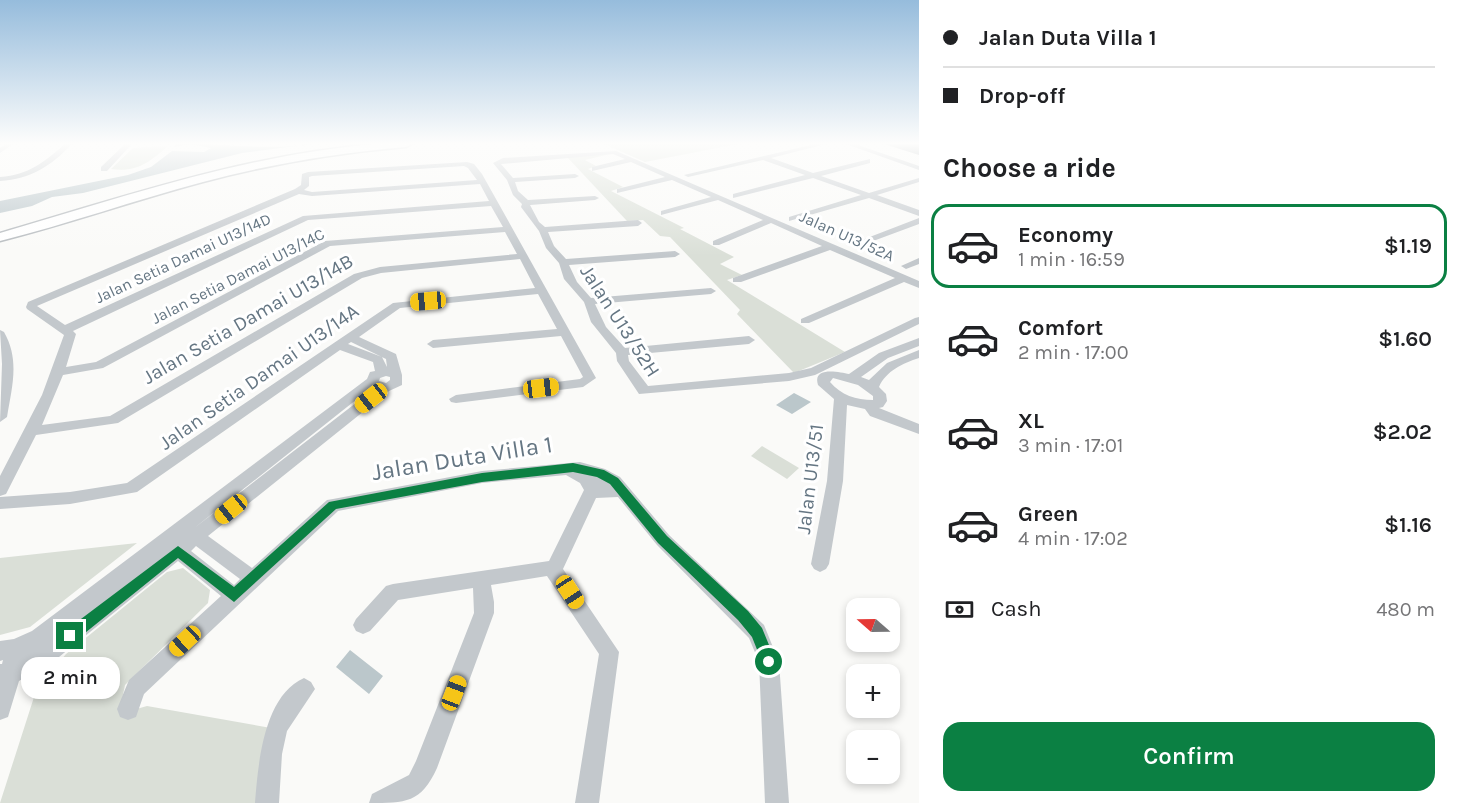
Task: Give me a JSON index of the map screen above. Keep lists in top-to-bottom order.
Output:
{
  "streets": {
    "street": [
      "Jalan U13/52A",
      "Jalan Setia Damai U13/14D",
      "Jalan Setia Damai U13/14C",
      "Jalan Setia Damai U13/14B",
      "Jalan U13/52H",
      "Jalan Setia Damai U13/14A",
      "Jalan Duta Villa 1",
      "Jalan U13/51"
    ]
  },
  "north": "left",
  "page": {
    "banner": ["Jalan Duta Villa 1", "Drop-off"],
    "heading": "Choose a ride",
    "list": [
      {
        "name": "Economy",
        "note": "1 min · 16:59",
        "value": "$1.19"
      },
      {
        "name": "Comfort",
        "note": "2 min · 17:00",
        "value": "$1.60"
      },
      {
        "name": "XL",
        "note": "3 min · 17:01",
        "value": "$2.02"
      },
      {
        "name": "Green",
        "note": "4 min · 17:02",
        "value": "$1.16"
      }
    ],
    "pay": ["Cash", "480 m"],
    "map_buttons": ["+", "−"],
    "bubble": "2 min",
    "buttons": "Confirm"
  }
}
